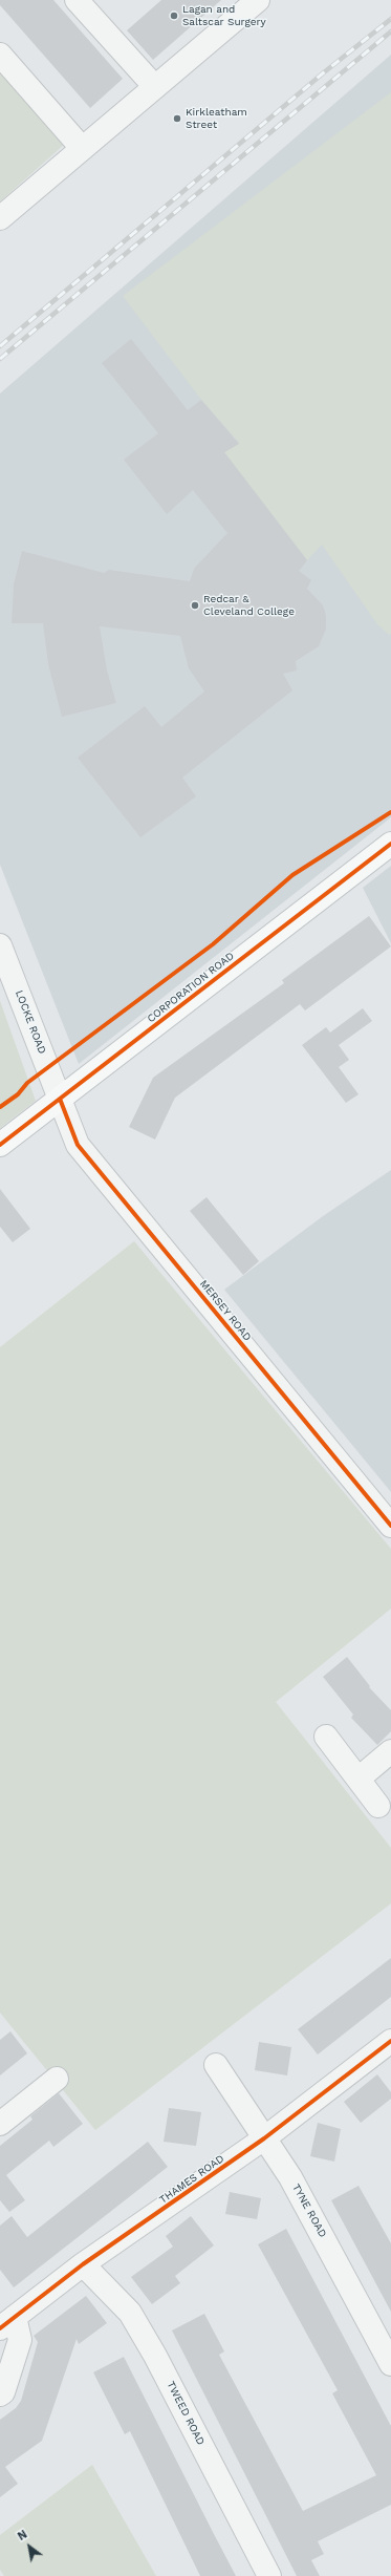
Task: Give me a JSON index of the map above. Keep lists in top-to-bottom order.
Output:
{
  "streets": {
    "main road": ["CORPORATION ROAD"],
    "street": [
      "LOCKE ROAD",
      "MERSEY ROAD",
      "THAMES ROAD",
      "TYNE ROAD",
      "TWEED ROAD"
    ]
  },
  "crossings": [
    ["CORPORATION ROAD", "LOCKE ROAD"],
    ["CORPORATION ROAD", "MERSEY ROAD"],
    ["LOCKE ROAD", "MERSEY ROAD"],
    ["THAMES ROAD", "TYNE ROAD"],
    ["THAMES ROAD", "TWEED ROAD"]
  ],
  "places": ["Lagan and Saltscar Surgery", "Kirkleatham Street", "Redcar & Cleveland College"],
  "north": "top left"
}
